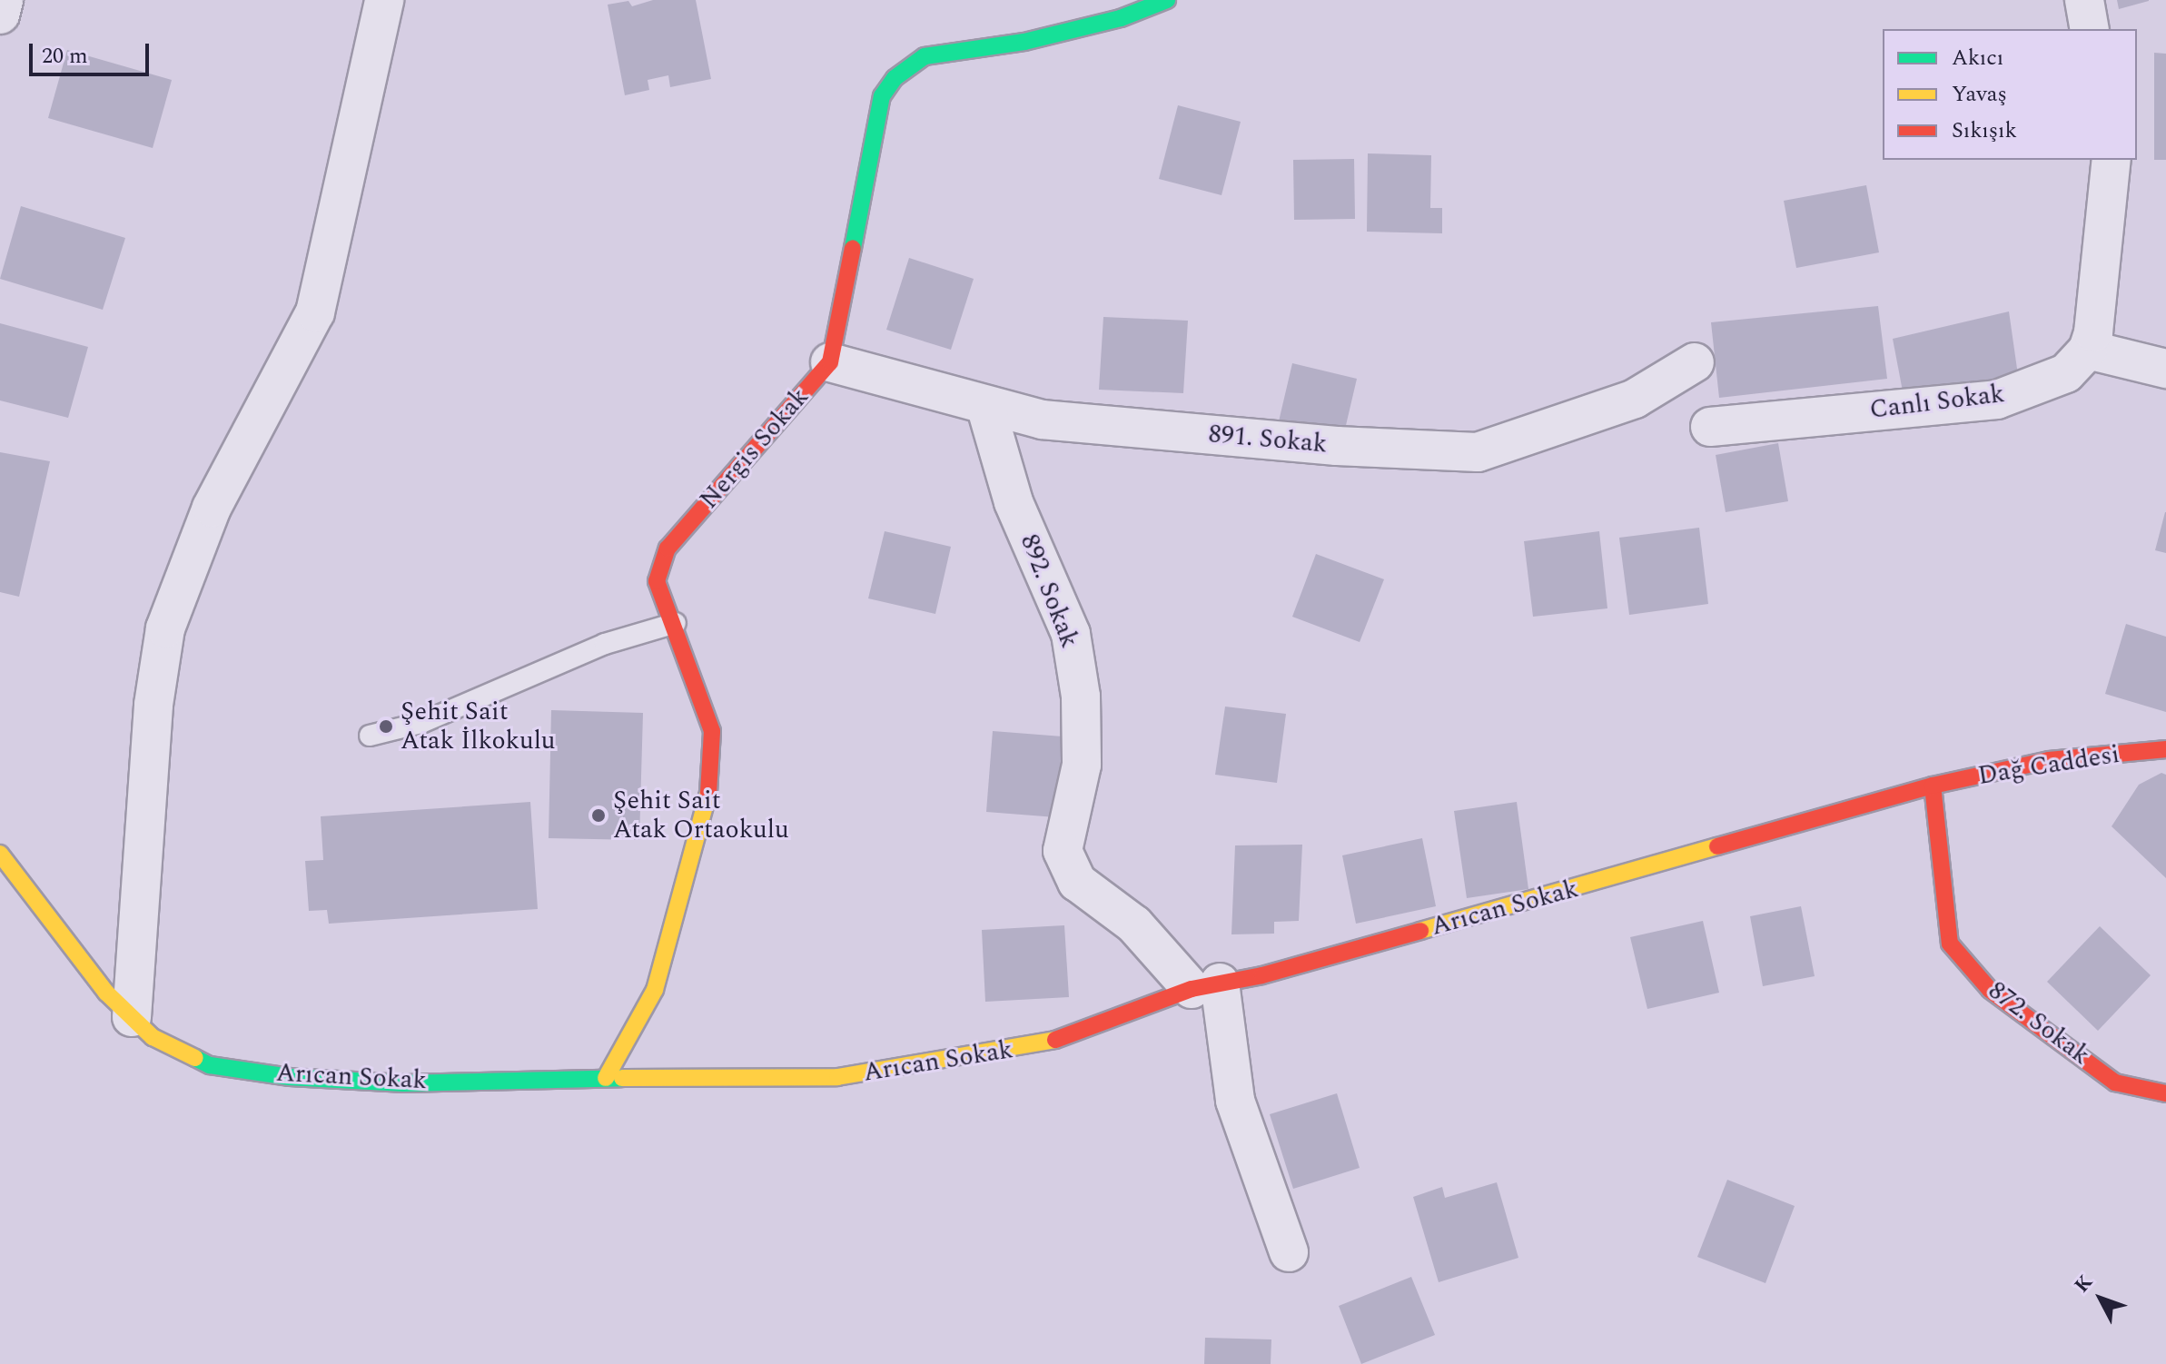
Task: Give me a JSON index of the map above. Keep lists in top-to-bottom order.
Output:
{
  "streets": {
    "street": [
      "Canlı Sokak",
      "891. Sokak",
      "Nergis Sokak",
      "892. Sokak",
      "Dağ Caddesi",
      "Arıcan Sokak",
      "872. Sokak"
    ]
  },
  "crossings": [
    ["891. Sokak", "Nergis Sokak"],
    ["891. Sokak", "892. Sokak"],
    ["Nergis Sokak", "Arıcan Sokak"],
    ["892. Sokak", "Arıcan Sokak"],
    ["Dağ Caddesi", "Arıcan Sokak"],
    ["Dağ Caddesi", "872. Sokak"],
    ["Arıcan Sokak", "872. Sokak"]
  ],
  "places": ["Şehit Sait Atak İlkokulu", "Şehit Sait Atak Ortaokulu"],
  "legend": ["Akıcı", "Yavaş", "Sıkışık"],
  "scale_bar": "20 m",
  "north": "top left"
}
